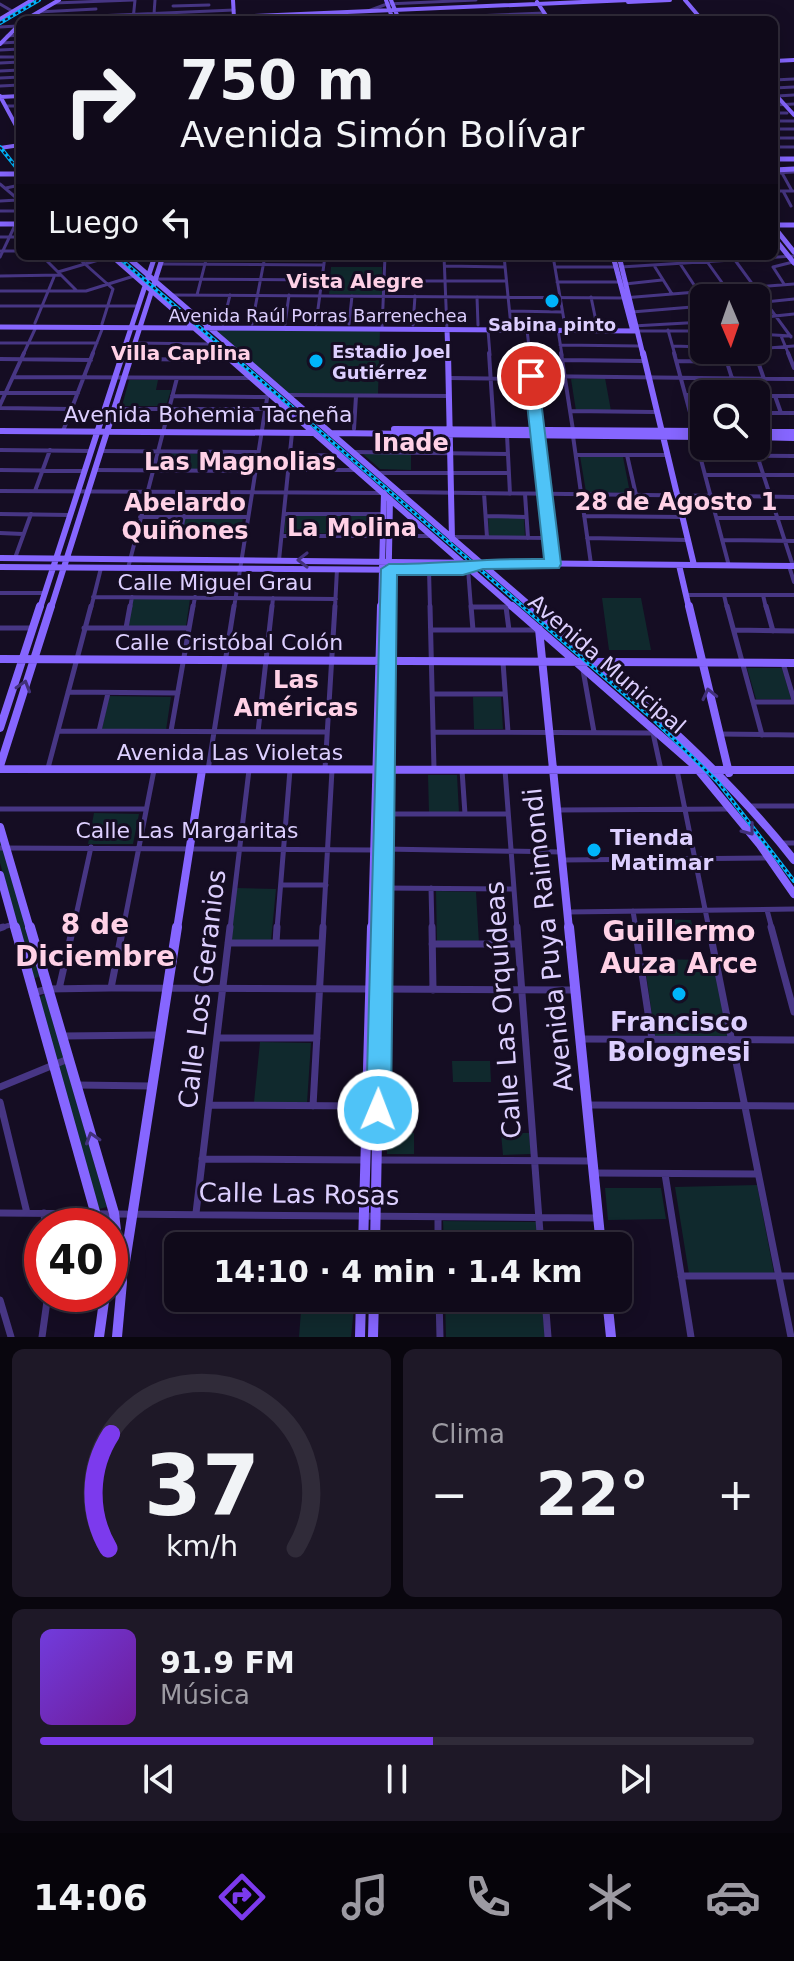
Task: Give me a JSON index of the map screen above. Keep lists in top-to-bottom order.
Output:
{
  "streets": {
    "street": [
      "Avenida Raúl Porras Barrenechea",
      "Avenida Bohemia Tacneña",
      "Calle Miguel Grau",
      "Calle Cristóbal Colón",
      "Avenida Municipal",
      "Avenida Las Violetas",
      "Calle Las Margaritas",
      "Avenida Puya Raimondi",
      "Calle Los Geranios",
      "Calle Las Orquídeas",
      "Calle Las Rosas"
    ]
  },
  "crossings": [
    ["Avenida Raúl Porras Barrenechea", "Avenida Municipal"],
    ["Avenida Bohemia Tacneña", "Avenida Municipal"],
    ["Calle Cristóbal Colón", "Avenida Municipal"],
    ["Calle Cristóbal Colón", "Avenida Puya Raimondi"],
    ["Avenida Municipal", "Avenida Las Violetas"],
    ["Avenida Municipal", "Avenida Puya Raimondi"],
    ["Avenida Las Violetas", "Avenida Puya Raimondi"],
    ["Avenida Las Violetas", "Calle Los Geranios"],
    ["Avenida Las Violetas", "Calle Las Orquídeas"],
    ["Calle Las Margaritas", "Calle Los Geranios"],
    ["Avenida Puya Raimondi", "Calle Las Rosas"],
    ["Calle Los Geranios", "Calle Las Rosas"],
    ["Calle Las Orquídeas", "Calle Las Rosas"]
  ],
  "districts": [
    "Vista Alegre",
    "Villa Caplina",
    "Inade",
    "Las Magnolias",
    "28 de Agosto 1",
    "Abelardo Quiñones",
    "La Molina",
    "Las Américas",
    "8 de Diciembre",
    "Guillermo Auza Arce"
  ],
  "places": [
    "Sabina pinto",
    "Estadio Joel Gutiérrez",
    "Tienda Matimar",
    "Francisco Bolognesi"
  ],
  "north": "bottom",
  "page": {
    "turn": ["750 m", "Avenida Simón Bolívar"],
    "then": "Luego",
    "limit": "40",
    "trip": "14:10 · 4 min · 1.4 km",
    "tile": "Clima",
    "heat": ["−", "22°", "+"],
    "song": ["91.9 FM", "Música"],
    "tabs": "14:06",
    "gauge": ["37", "km/h"]
  }
}
